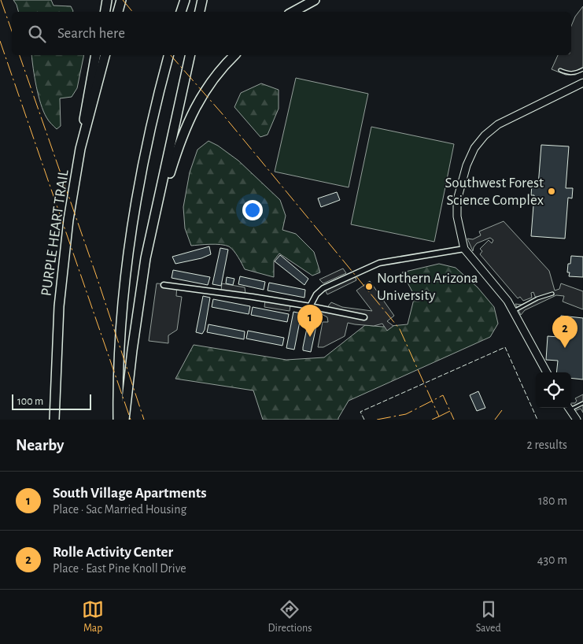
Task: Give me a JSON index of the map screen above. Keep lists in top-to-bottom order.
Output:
{
  "streets": {
    "highway": ["PURPLE HEART TRAIL"]
  },
  "places": ["Southwest Forest Science Complex", "Northern Arizona University"],
  "scale_bar": "100 m",
  "page": {
    "search": "Search here",
    "pins": ["1", "2"],
    "scale": "100 m",
    "heading": ["Nearby", "2 results"],
    "list": [
      {
        "mark": "1",
        "name": "South Village Apartments",
        "note": "Place · Sac Married Housing",
        "value": "180 m"
      },
      {
        "mark": "2",
        "name": "Rolle Activity Center",
        "note": "Place · East Pine Knoll Drive",
        "value": "430 m"
      }
    ],
    "nav": ["Map", "Directions", "Saved"]
  }
}
